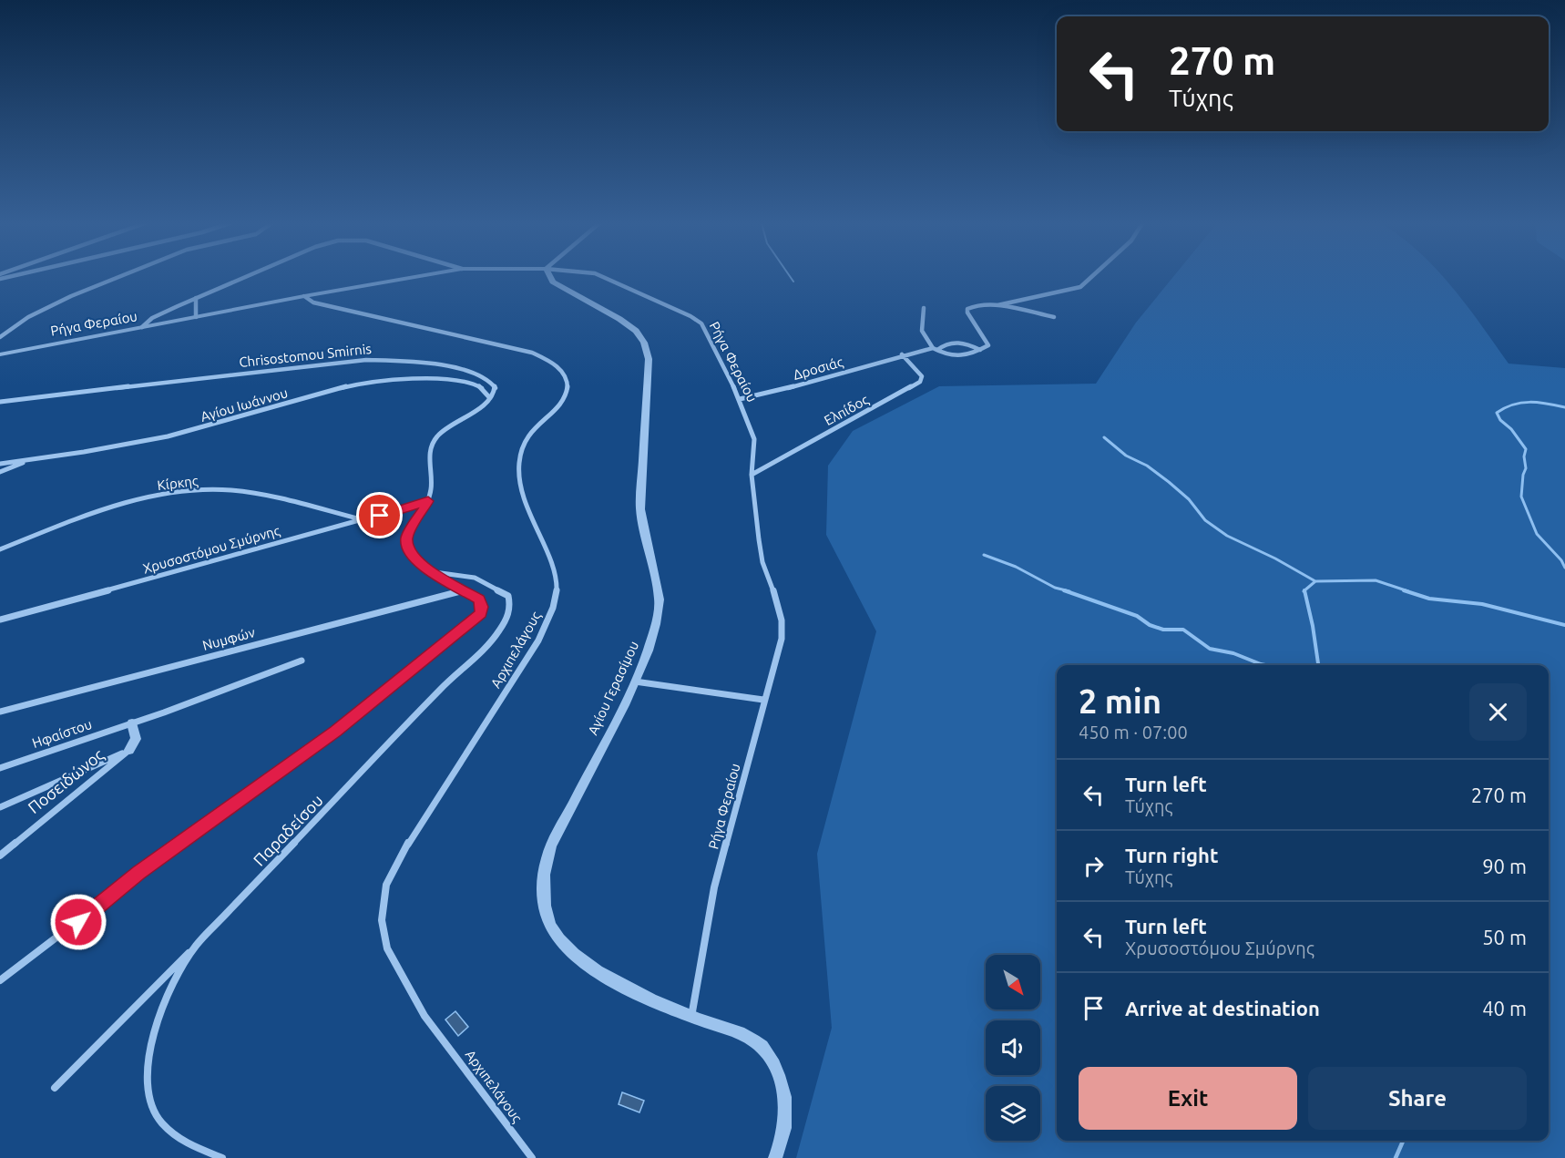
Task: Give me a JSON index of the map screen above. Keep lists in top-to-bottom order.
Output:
{
  "streets": {
    "street": [
      "Ρήγα Φεραίου",
      "Chrisostomou Smirnis",
      "Δροσιάς",
      "Αγίου Ιωάννου",
      "Ελπίδος",
      "Κίρκης",
      "Χρυσοστόμου Σμύρνης",
      "Νυμφών",
      "Αρχιπελάγους",
      "Αγίου Γερασίμου",
      "Ηφαίστου",
      "Ποσειδώνος",
      "Παραδείσου"
    ]
  },
  "crossings": [
    ["Ρήγα Φεραίου", "Δροσιάς"],
    ["Ρήγα Φεραίου", "Ελπίδος"],
    ["Ρήγα Φεραίου", "Αρχιπελάγους"],
    ["Ρήγα Φεραίου", "Αγίου Γερασίμου"],
    ["Chrisostomou Smirnis", "Αγίου Ιωάννου"],
    ["Δροσιάς", "Ελπίδος"],
    ["Κίρκης", "Χρυσοστόμου Σμύρνης"]
  ],
  "north": "bottom right",
  "page": {
    "turn": ["270 m", "Τύχης"],
    "heading": ["2 min", "450 m · 07:00"],
    "list": [
      {
        "name": "Turn left",
        "note": "Τύχης",
        "value": "270 m"
      },
      {
        "name": "Turn right",
        "note": "Τύχης",
        "value": "90 m"
      },
      {
        "name": "Turn left",
        "note": "Χρυσοστόμου Σμύρνης",
        "value": "50 m"
      },
      {
        "name": "Arrive at destination",
        "value": "40 m"
      }
    ],
    "buttons": ["Exit", "Share"]
  }
}
